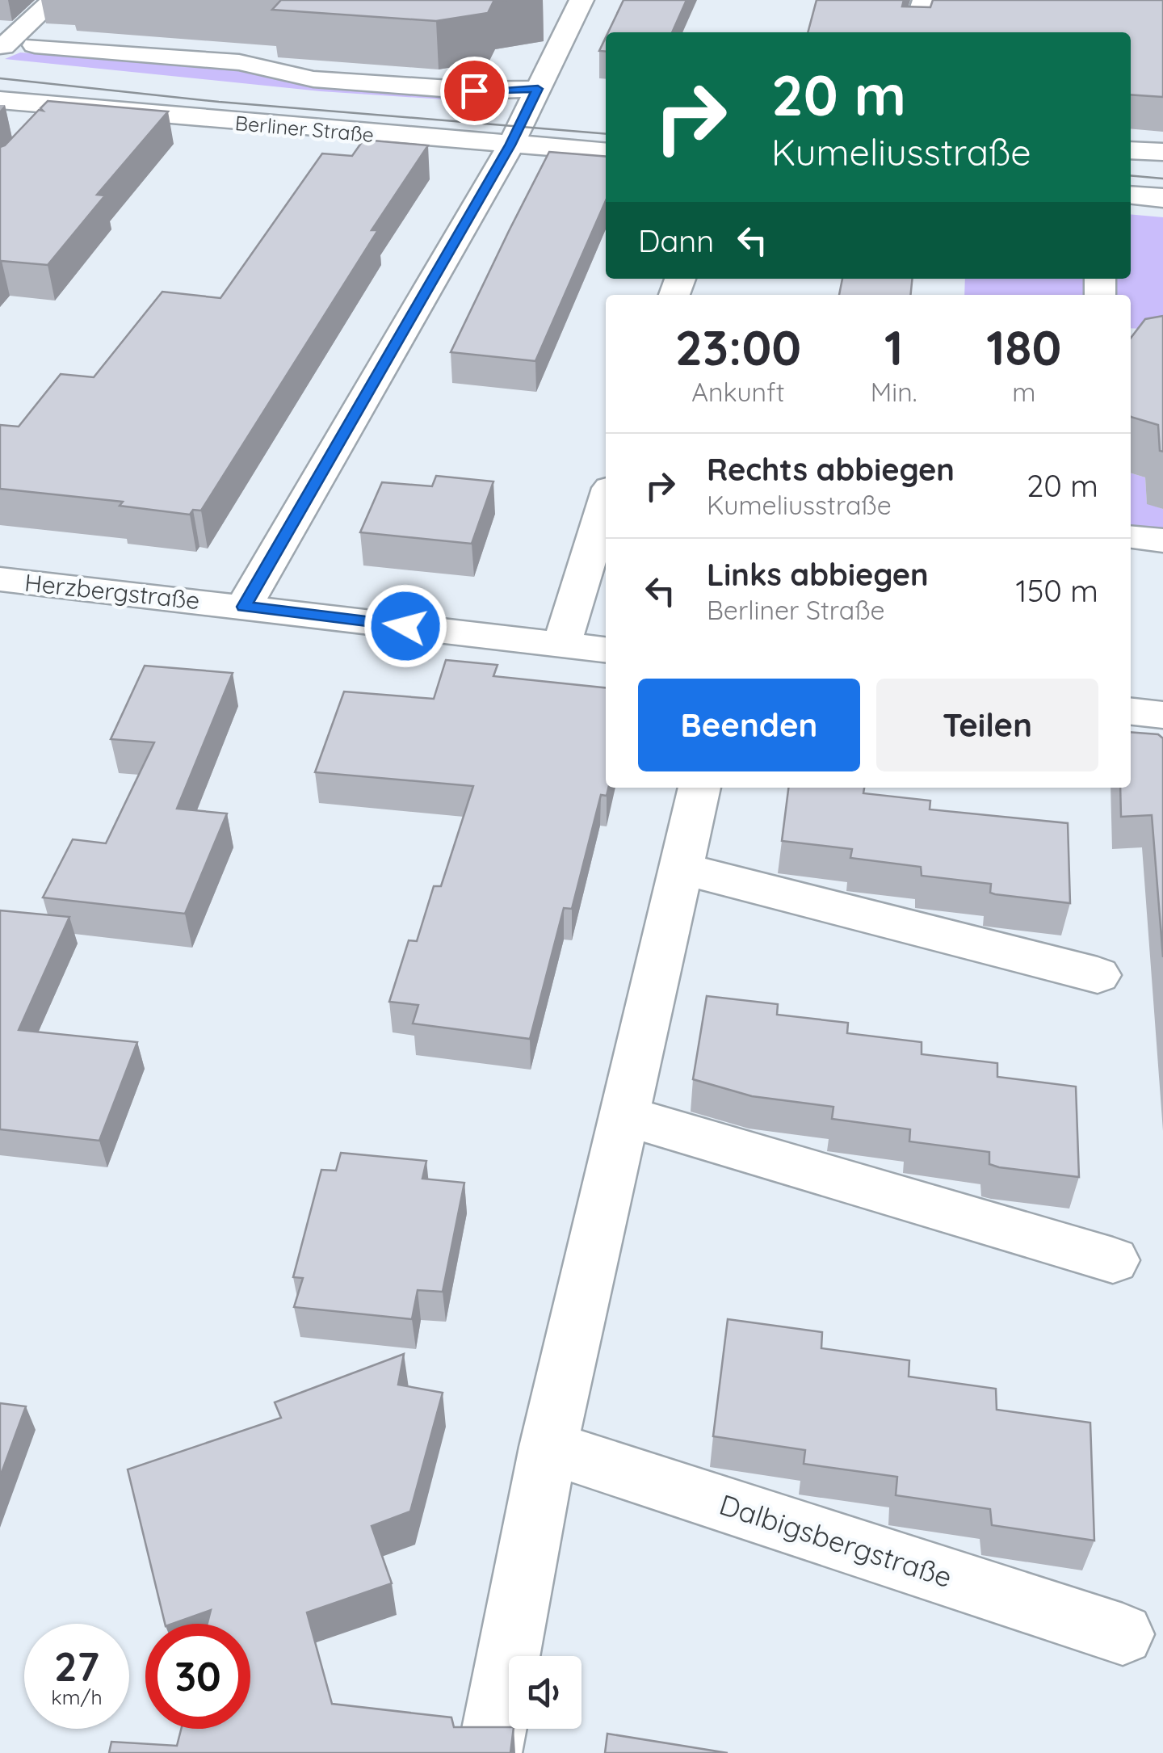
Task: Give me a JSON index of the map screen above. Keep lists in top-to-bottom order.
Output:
{
  "streets": {
    "street": ["Berliner Straße", "Herzbergstraße", "Dalbigsbergstraße"]
  },
  "page": {
    "turn": ["20 m", "Kumeliusstraße"],
    "then": "Dann",
    "eta": [
      "23:00",
      "Ankunft",
      "1",
      "Min.",
      "180",
      "m"
    ],
    "list": [
      {
        "name": "Rechts abbiegen",
        "note": "Kumeliusstraße",
        "value": "20 m"
      },
      {
        "name": "Links abbiegen",
        "note": "Berliner Straße",
        "value": "150 m"
      }
    ],
    "buttons": ["Beenden", "Teilen"],
    "speed": "27 km/h",
    "limit": "30"
  }
}
